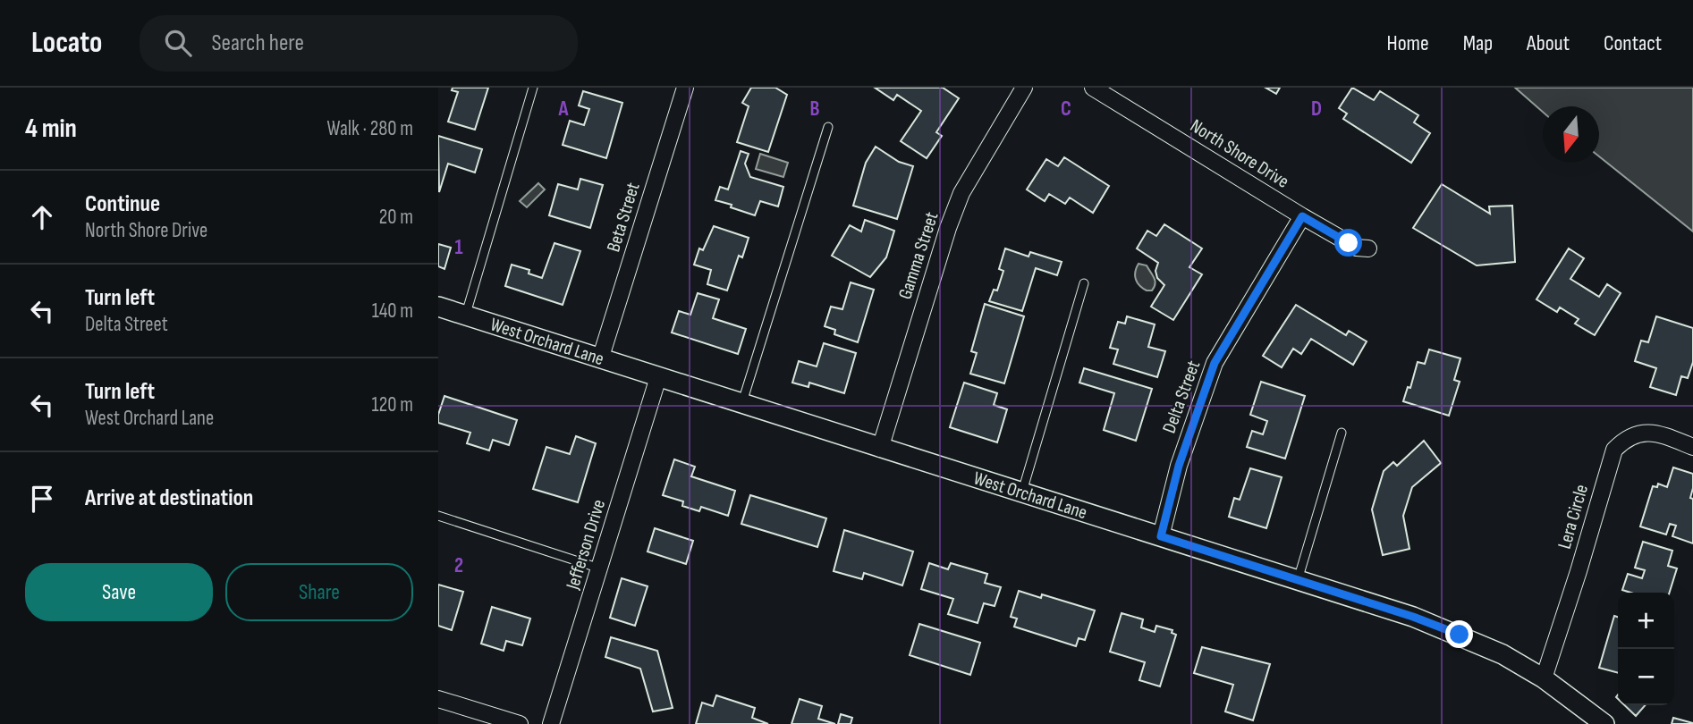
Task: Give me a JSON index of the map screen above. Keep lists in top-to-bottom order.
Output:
{
  "streets": {
    "street": [
      "North Shore Drive",
      "Beta Street",
      "Gamma Street",
      "West Orchard Lane",
      "Delta Street",
      "Lera Circle",
      "Jefferson Drive"
    ]
  },
  "crossings": [
    ["North Shore Drive", "Delta Street"],
    ["Beta Street", "West Orchard Lane"],
    ["Gamma Street", "West Orchard Lane"],
    ["West Orchard Lane", "Delta Street"],
    ["West Orchard Lane", "Lera Circle"],
    ["West Orchard Lane", "Jefferson Drive"]
  ],
  "north": "bottom",
  "page": {
    "header": "Locato",
    "search": "Search here",
    "nav": [
      "Home",
      "Map",
      "About",
      "Contact"
    ],
    "heading": ["4 min", "Walk · 280 m"],
    "list": [
      ["Continue", "North Shore Drive", "20 m"],
      ["Turn left", "Delta Street", "140 m"],
      ["Turn left", "West Orchard Lane", "120 m"],
      "Arrive at destination"
    ],
    "buttons": ["Save", "Share"],
    "map_buttons": ["+", "−"]
  },
  "grid": {
    "columns": [
      "A",
      "B",
      "C",
      "D"
    ],
    "rows": ["1", "2"]
  }
}
